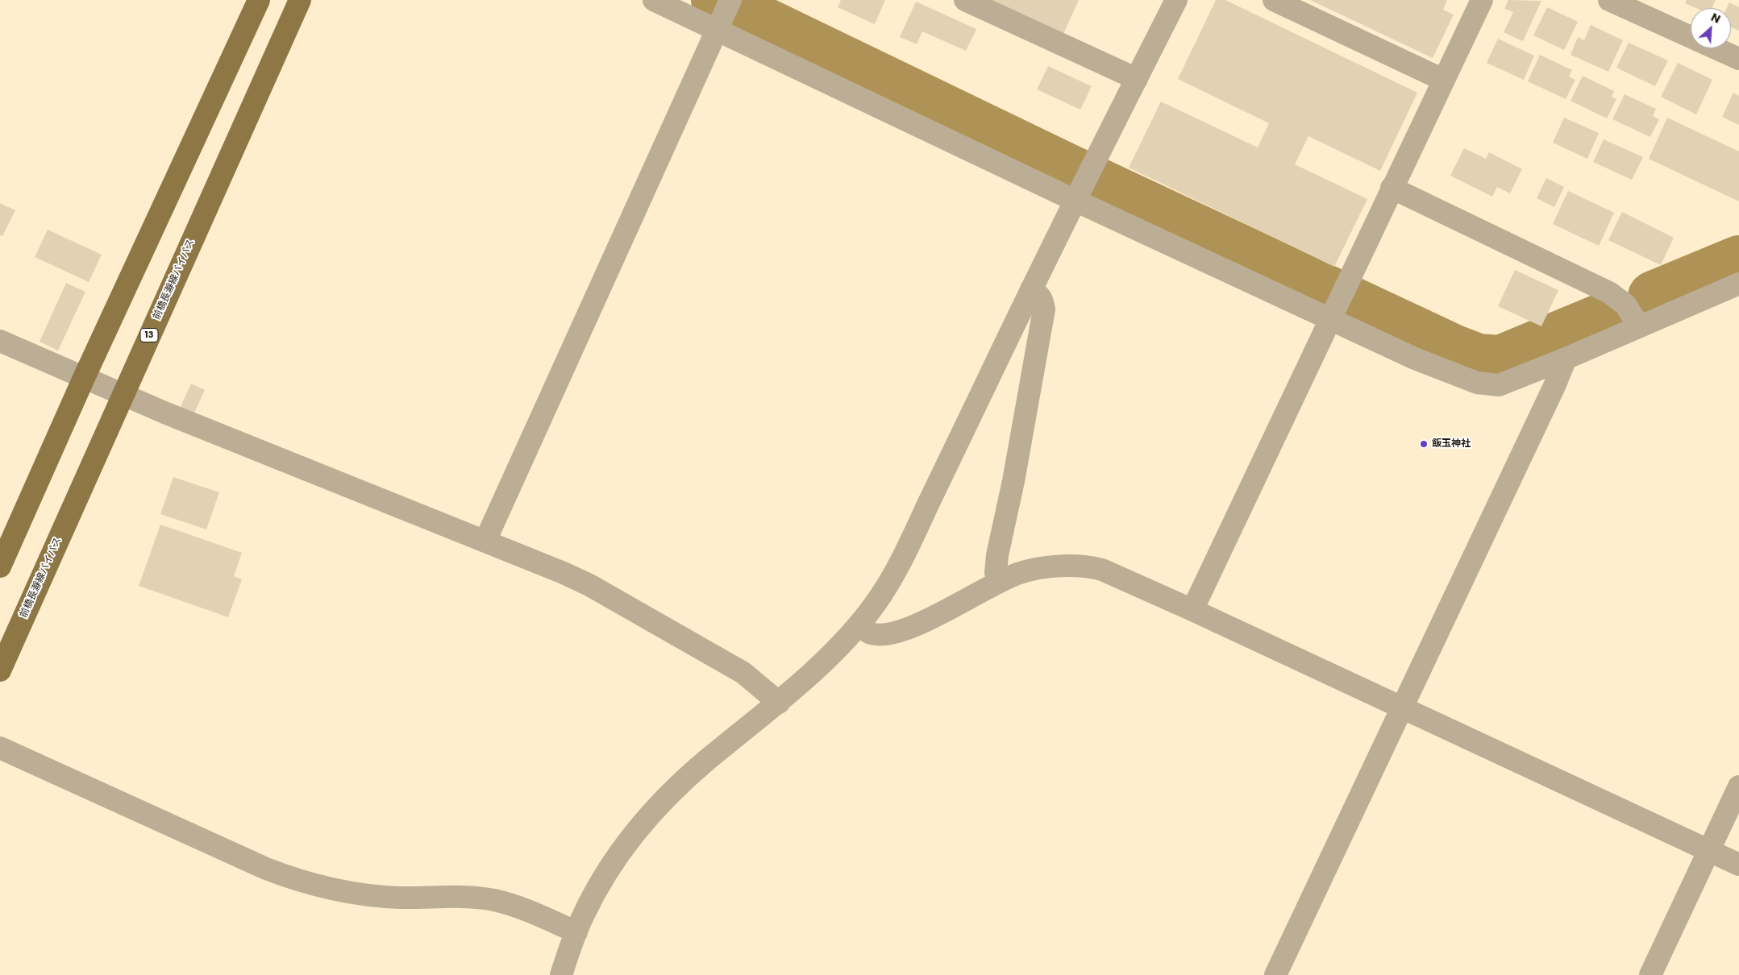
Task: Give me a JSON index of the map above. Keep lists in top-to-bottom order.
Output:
{
  "streets": {
    "main road": ["前橋長瀞線バイパス", "13"]
  },
  "places": ["飯玉神社"],
  "north": "top right"
}
